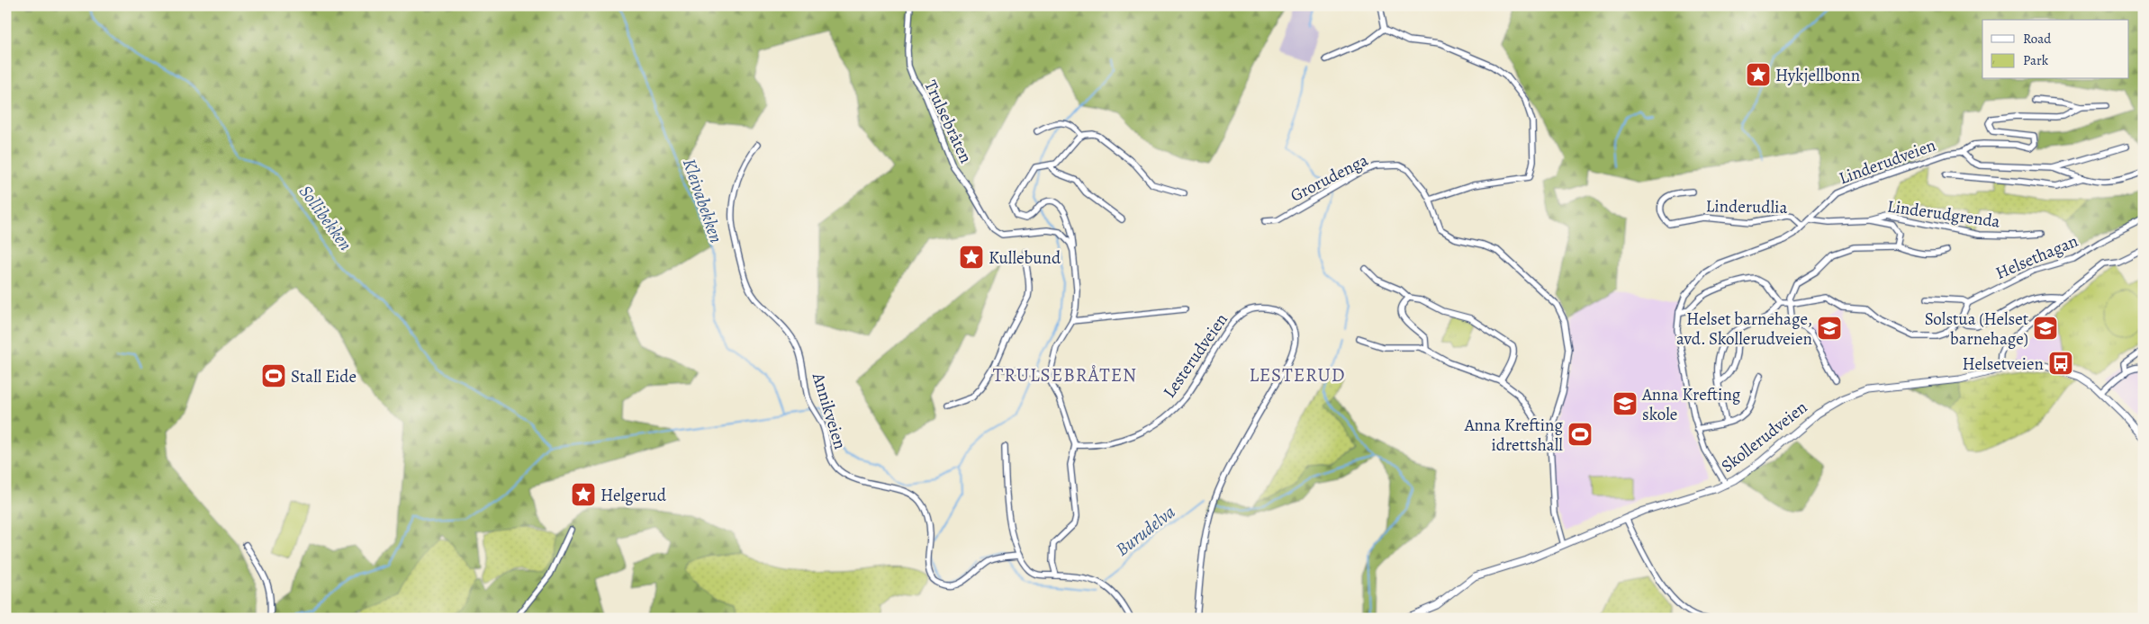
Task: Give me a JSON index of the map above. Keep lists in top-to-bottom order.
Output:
{
  "streets": {
    "street": [
      "Trulsebråten",
      "Linderudveien",
      "Grorudenga",
      "Linderudlia",
      "Linderudgrenda",
      "Helsethagan",
      "Lesterudveien",
      "Annikveien",
      "Skollerudveien"
    ]
  },
  "crossings": [
    ["Linderudveien", "Linderudlia"],
    ["Linderudveien", "Linderudgrenda"],
    ["Linderudveien", "Skollerudveien"],
    ["Grorudenga", "Skollerudveien"]
  ],
  "districts": ["TRULSEBRÅTEN", "LESTERUD"],
  "water": ["Kleivabekken", "Sollibekken", "Burudelva"],
  "places": {
    "place": ["Hykjellbonn", "Kullebund", "Helgerud"],
    "school or university": ["Helset barnehage, avd. Skollerudveien", "Solstua (Helset barnehage)", "Anna Krefting skole"],
    "bus stop": ["Helsetveien"],
    "sports": ["Stall Eide", "Anna Krefting idrettshall"]
  },
  "legend": ["Road", "Park"]
}
